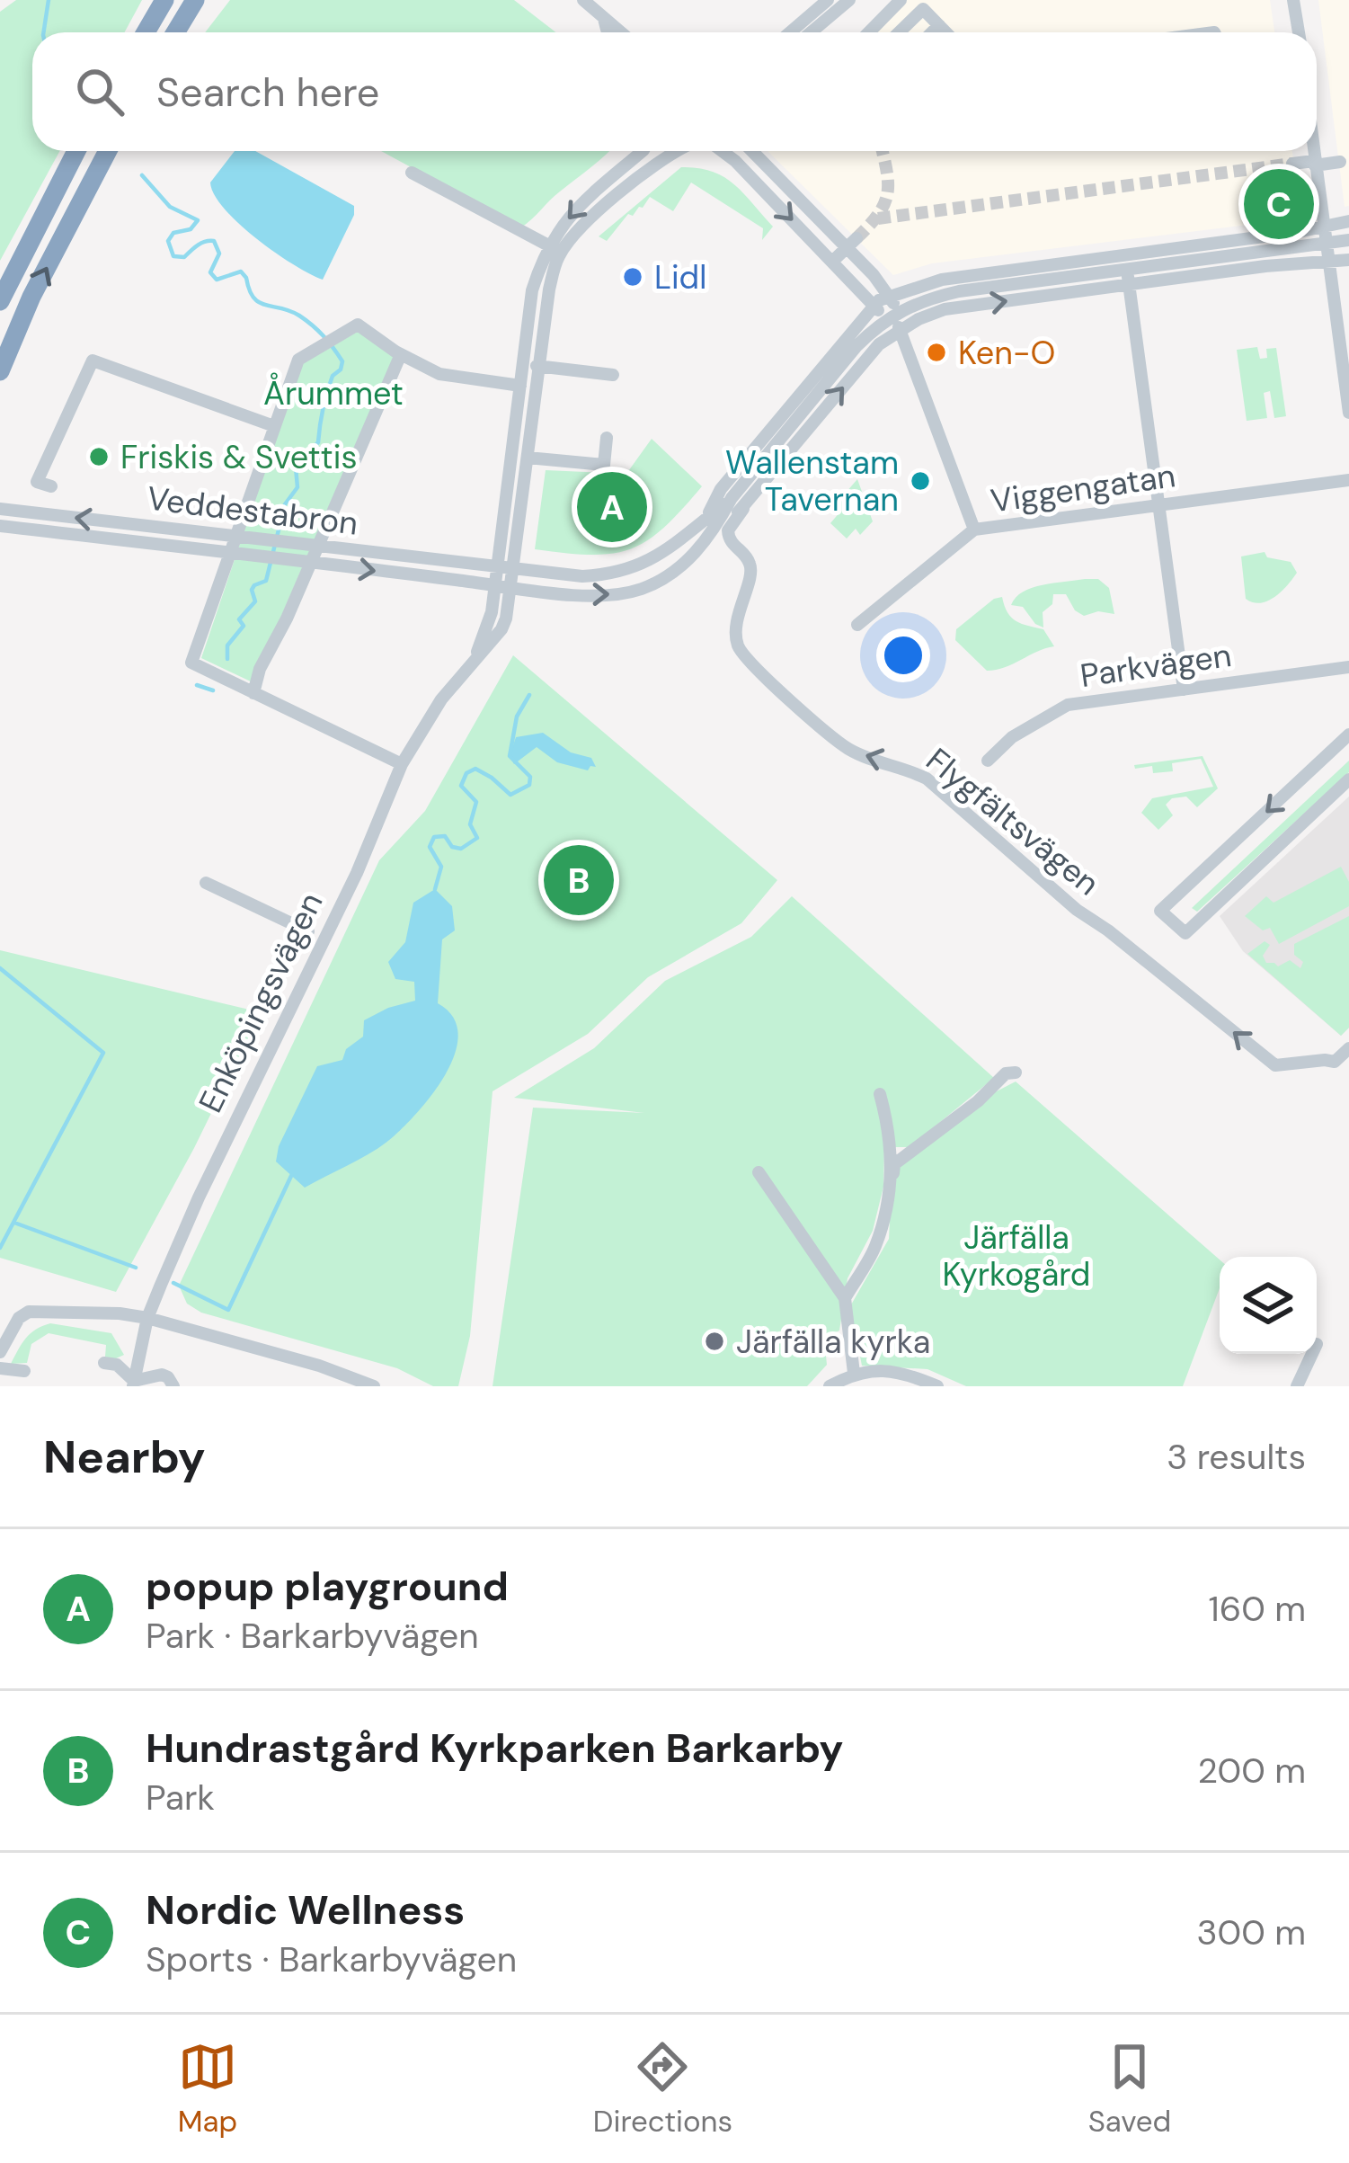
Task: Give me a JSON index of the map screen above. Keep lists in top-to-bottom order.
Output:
{
  "streets": {
    "street": [
      "Viggengatan",
      "Veddestabron",
      "Parkvägen",
      "Flygfältsvägen",
      "Enköpingsvägen"
    ]
  },
  "crossings": [
    ["Veddestabron", "Enköpingsvägen"]
  ],
  "one_way": ["Flygfältsvägen"],
  "parks": ["Årummet", "Järfälla Kyrkogård"],
  "places": [
    "Lidl",
    "Ken-O",
    "Friskis & Svettis",
    "Wallenstam Tavernan",
    "Järfälla kyrka"
  ],
  "page": {
    "search": "Search here",
    "pins": ["C", "A", "B"],
    "heading": ["Nearby", "3 results"],
    "list": [
      {
        "mark": "A",
        "name": "popup playground",
        "note": "Park · Barkarbyvägen",
        "value": "160 m"
      },
      {
        "mark": "B",
        "name": "Hundrastgård Kyrkparken Barkarby",
        "note": "Park",
        "value": "200 m"
      },
      {
        "mark": "C",
        "name": "Nordic Wellness",
        "note": "Sports · Barkarbyvägen",
        "value": "300 m"
      }
    ],
    "nav": ["Map", "Directions", "Saved"]
  }
}
